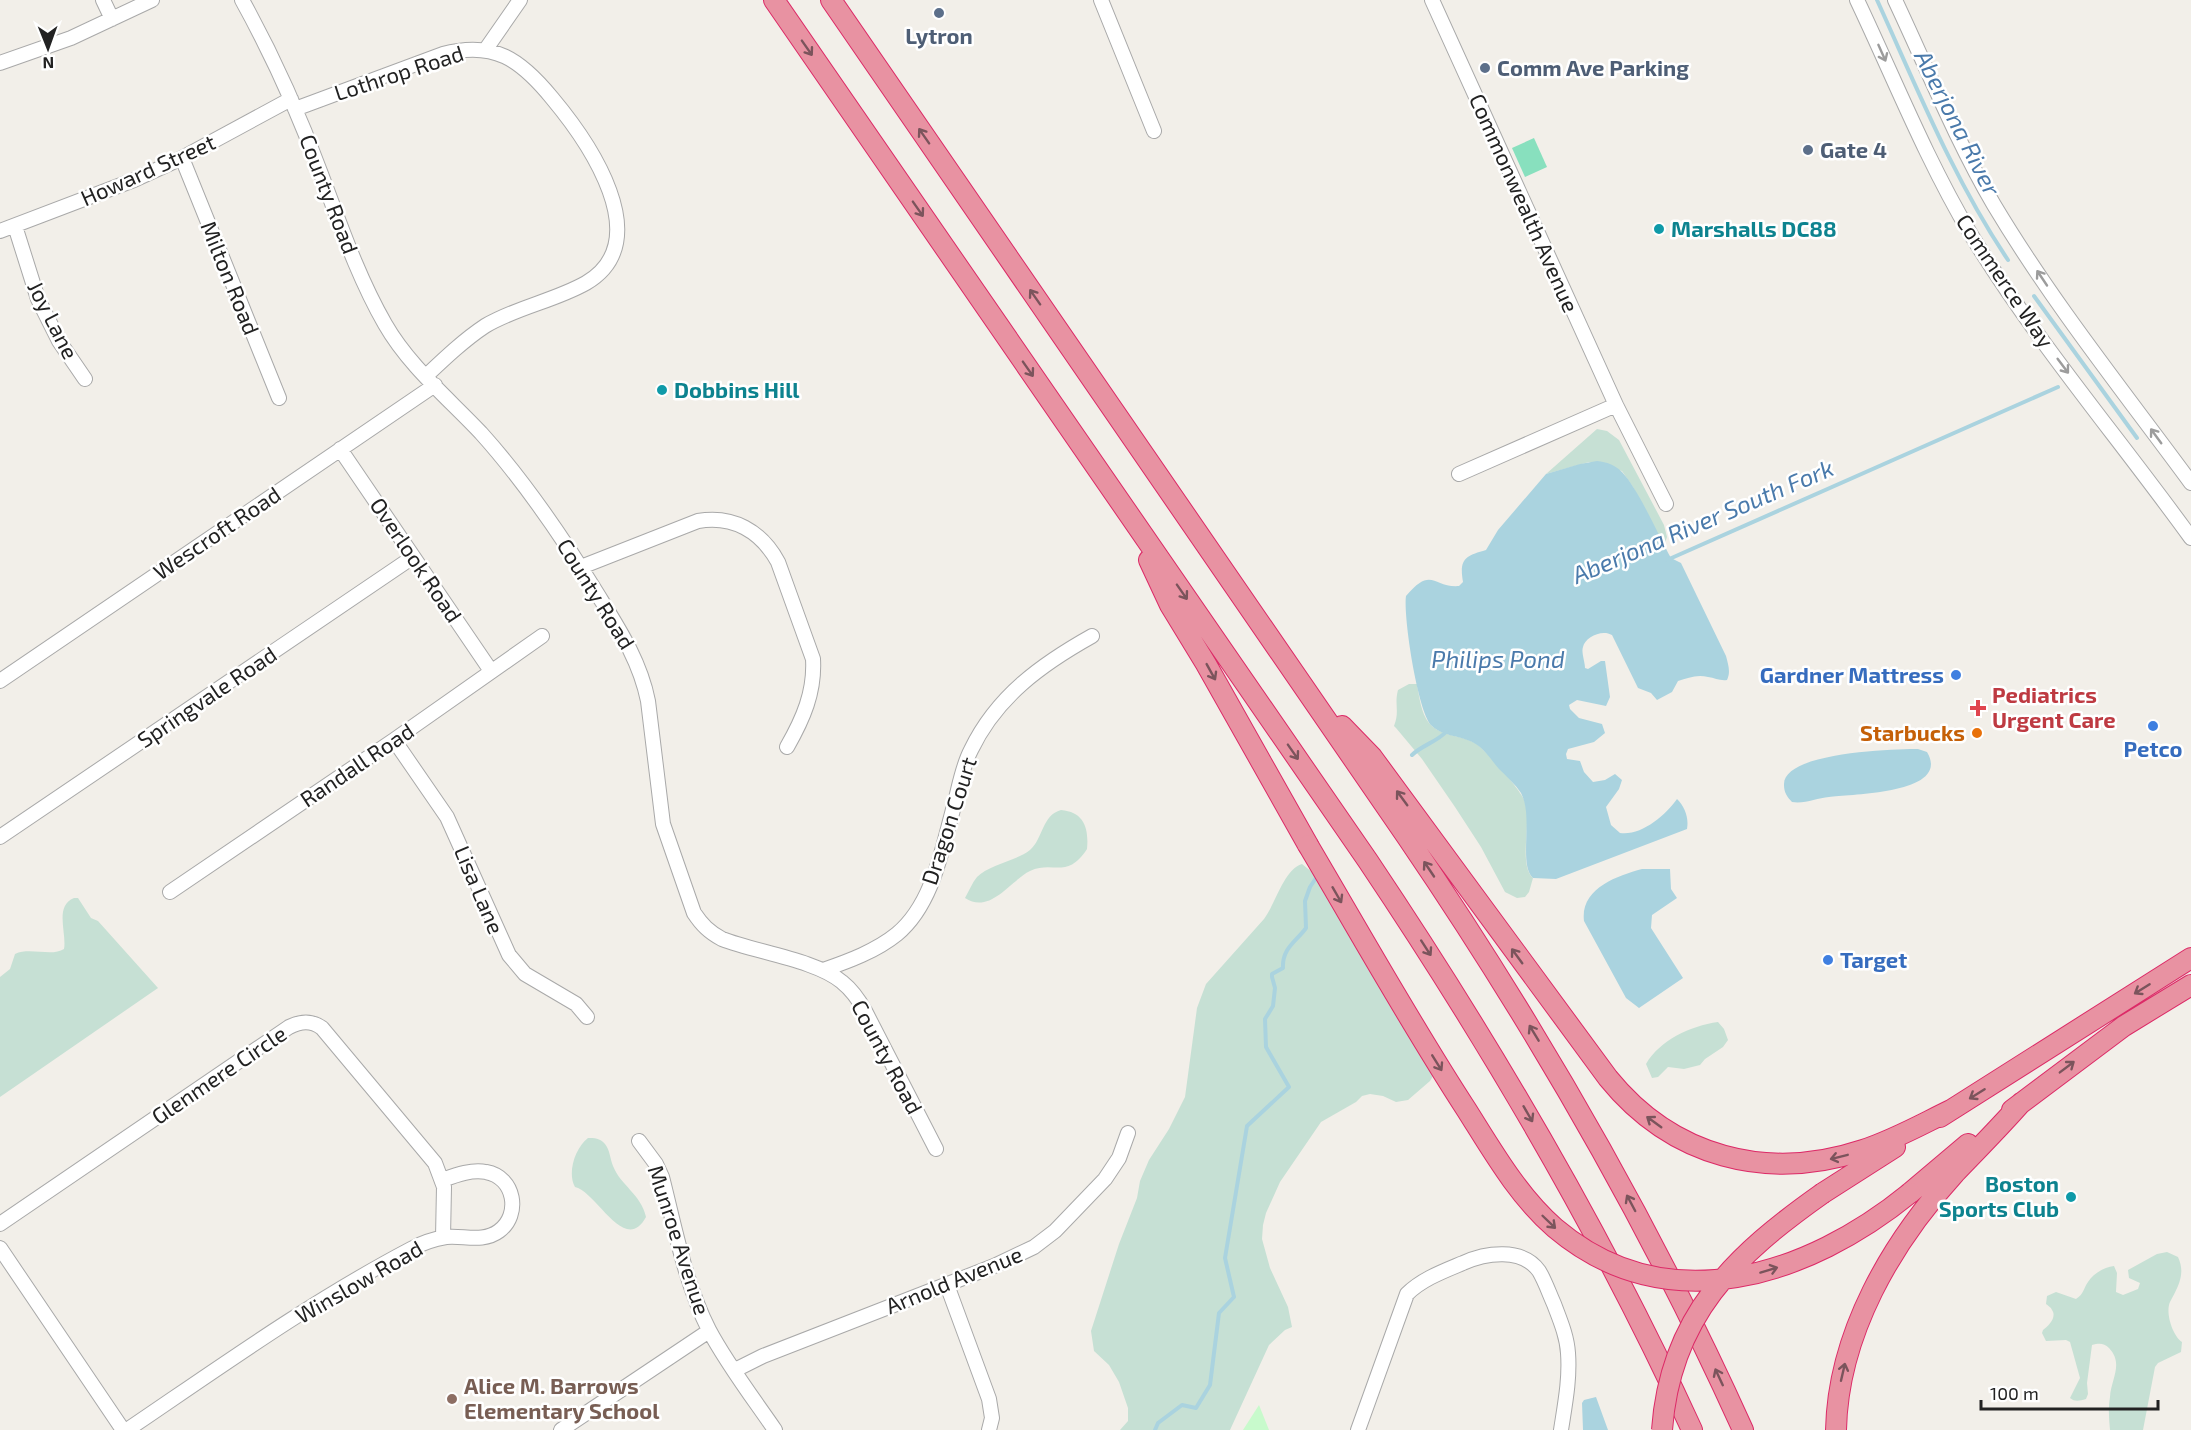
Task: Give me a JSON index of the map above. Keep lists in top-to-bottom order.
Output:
{
  "streets": {
    "street": [
      "Lothrop Road",
      "Howard Street",
      "County Road",
      "Commonwealth Avenue",
      "Milton Road",
      "Commerce Way",
      "Joy Lane",
      "Wescroft Road",
      "Overlook Road",
      "Springvale Road",
      "Randall Road",
      "Dragon Court",
      "Lisa Lane",
      "Glenmere Circle",
      "Munroe Avenue",
      "Arnold Avenue",
      "Winslow Road"
    ]
  },
  "crossings": [
    ["Lothrop Road", "Howard Street"],
    ["Lothrop Road", "County Road"],
    ["Lothrop Road", "Wescroft Road"],
    ["Howard Street", "County Road"],
    ["Howard Street", "Milton Road"],
    ["Howard Street", "Joy Lane"],
    ["County Road", "Wescroft Road"],
    ["County Road", "Dragon Court"],
    ["Wescroft Road", "Overlook Road"],
    ["Overlook Road", "Springvale Road"],
    ["Overlook Road", "Randall Road"],
    ["Randall Road", "Lisa Lane"],
    ["Glenmere Circle", "Winslow Road"],
    ["Munroe Avenue", "Arnold Avenue"]
  ],
  "water": ["Aberjona River", "Aberjona River South Fork", "Philips Pond"],
  "places": {
    "other": [
      "Lytron",
      "Comm Ave Parking",
      "Gate 4",
      "Marshalls DC88",
      "Dobbins Hill",
      "Gardner Mattress",
      "Petco",
      "Starbucks",
      "Target",
      "Boston Sports Club",
      "Alice M. Barrows Elementary School"
    ],
    "health": ["Pediatrics Urgent Care"]
  },
  "scale_bar": "100 m",
  "north": "bottom"
}
